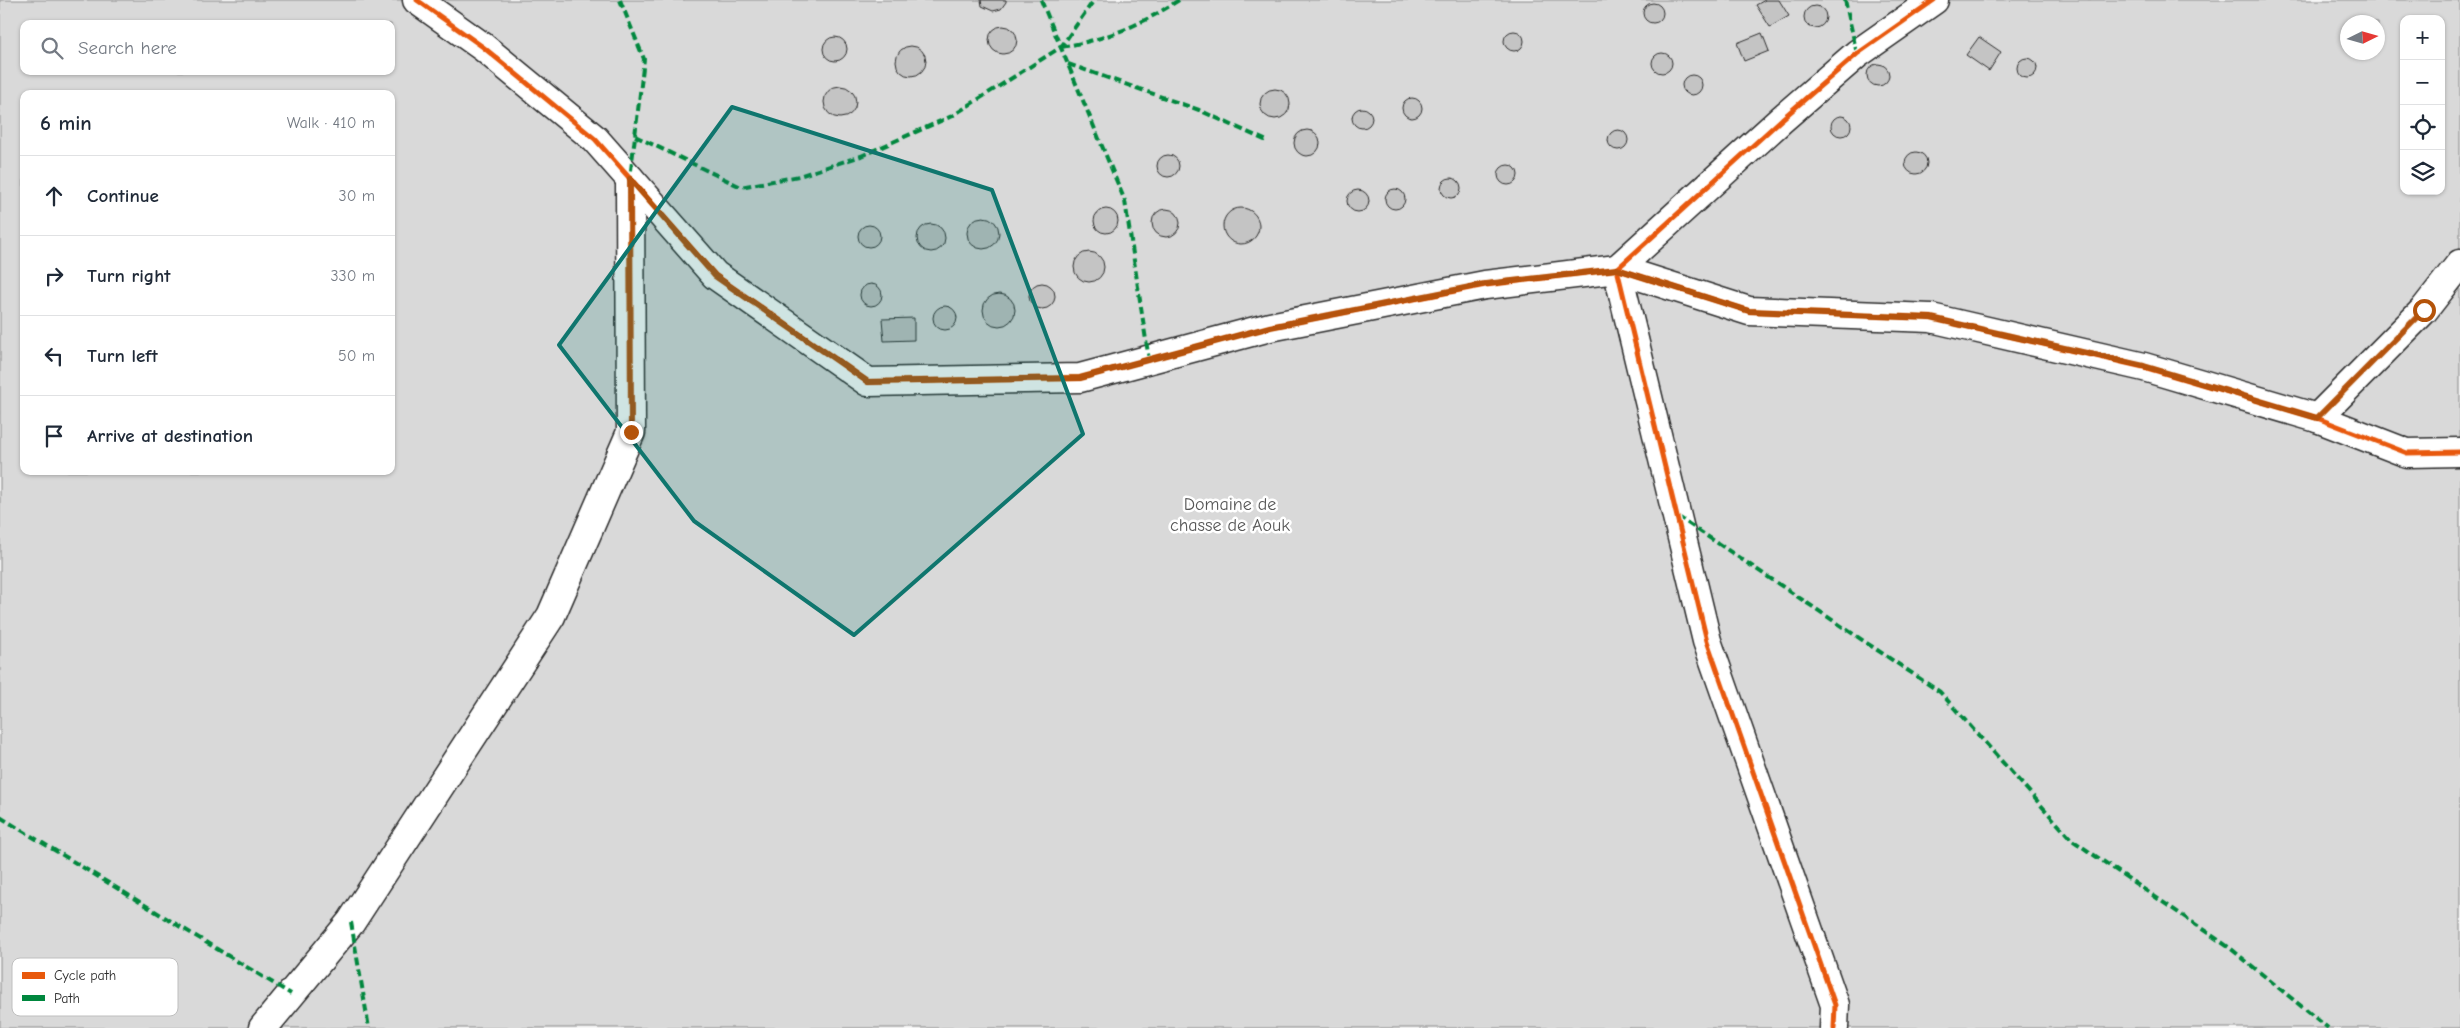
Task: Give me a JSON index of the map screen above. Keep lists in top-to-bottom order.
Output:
{
  "parks": ["Domaine de chasse de Aouk"],
  "legend": ["Cycle path", "Path"],
  "north": "right",
  "page": {
    "map_buttons": ["+", "−"],
    "search": "Search here",
    "heading": ["6 min", "Walk · 410 m"],
    "list": [
      ["Continue", "30 m"],
      ["Turn right", "330 m"],
      ["Turn left", "50 m"],
      "Arrive at destination"
    ]
  }
}
